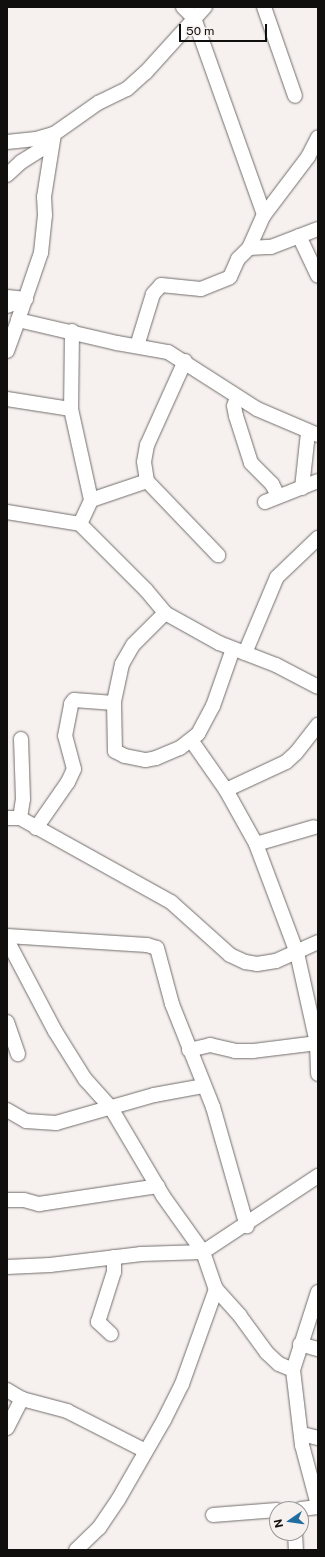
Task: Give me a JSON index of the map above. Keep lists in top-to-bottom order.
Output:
{
  "scale_bar": "50 m",
  "north": "left"
}
